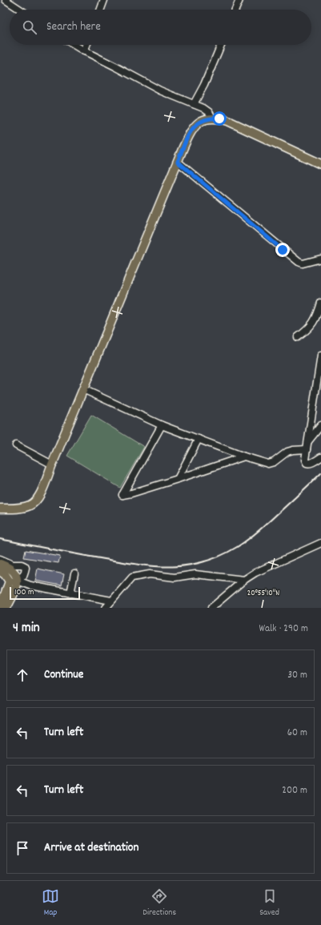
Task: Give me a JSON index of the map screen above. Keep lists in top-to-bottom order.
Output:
{
  "scale_bar": "100 m",
  "page": {
    "search": "Search here",
    "scale": "100 m",
    "heading": ["4 min", "Walk · 290 m"],
    "list": [
      ["Continue", "30 m"],
      ["Turn left", "60 m"],
      ["Turn left", "200 m"],
      "Arrive at destination"
    ],
    "nav": ["Map", "Directions", "Saved"]
  },
  "coordinates": ["20°55'10\"N"]
}
